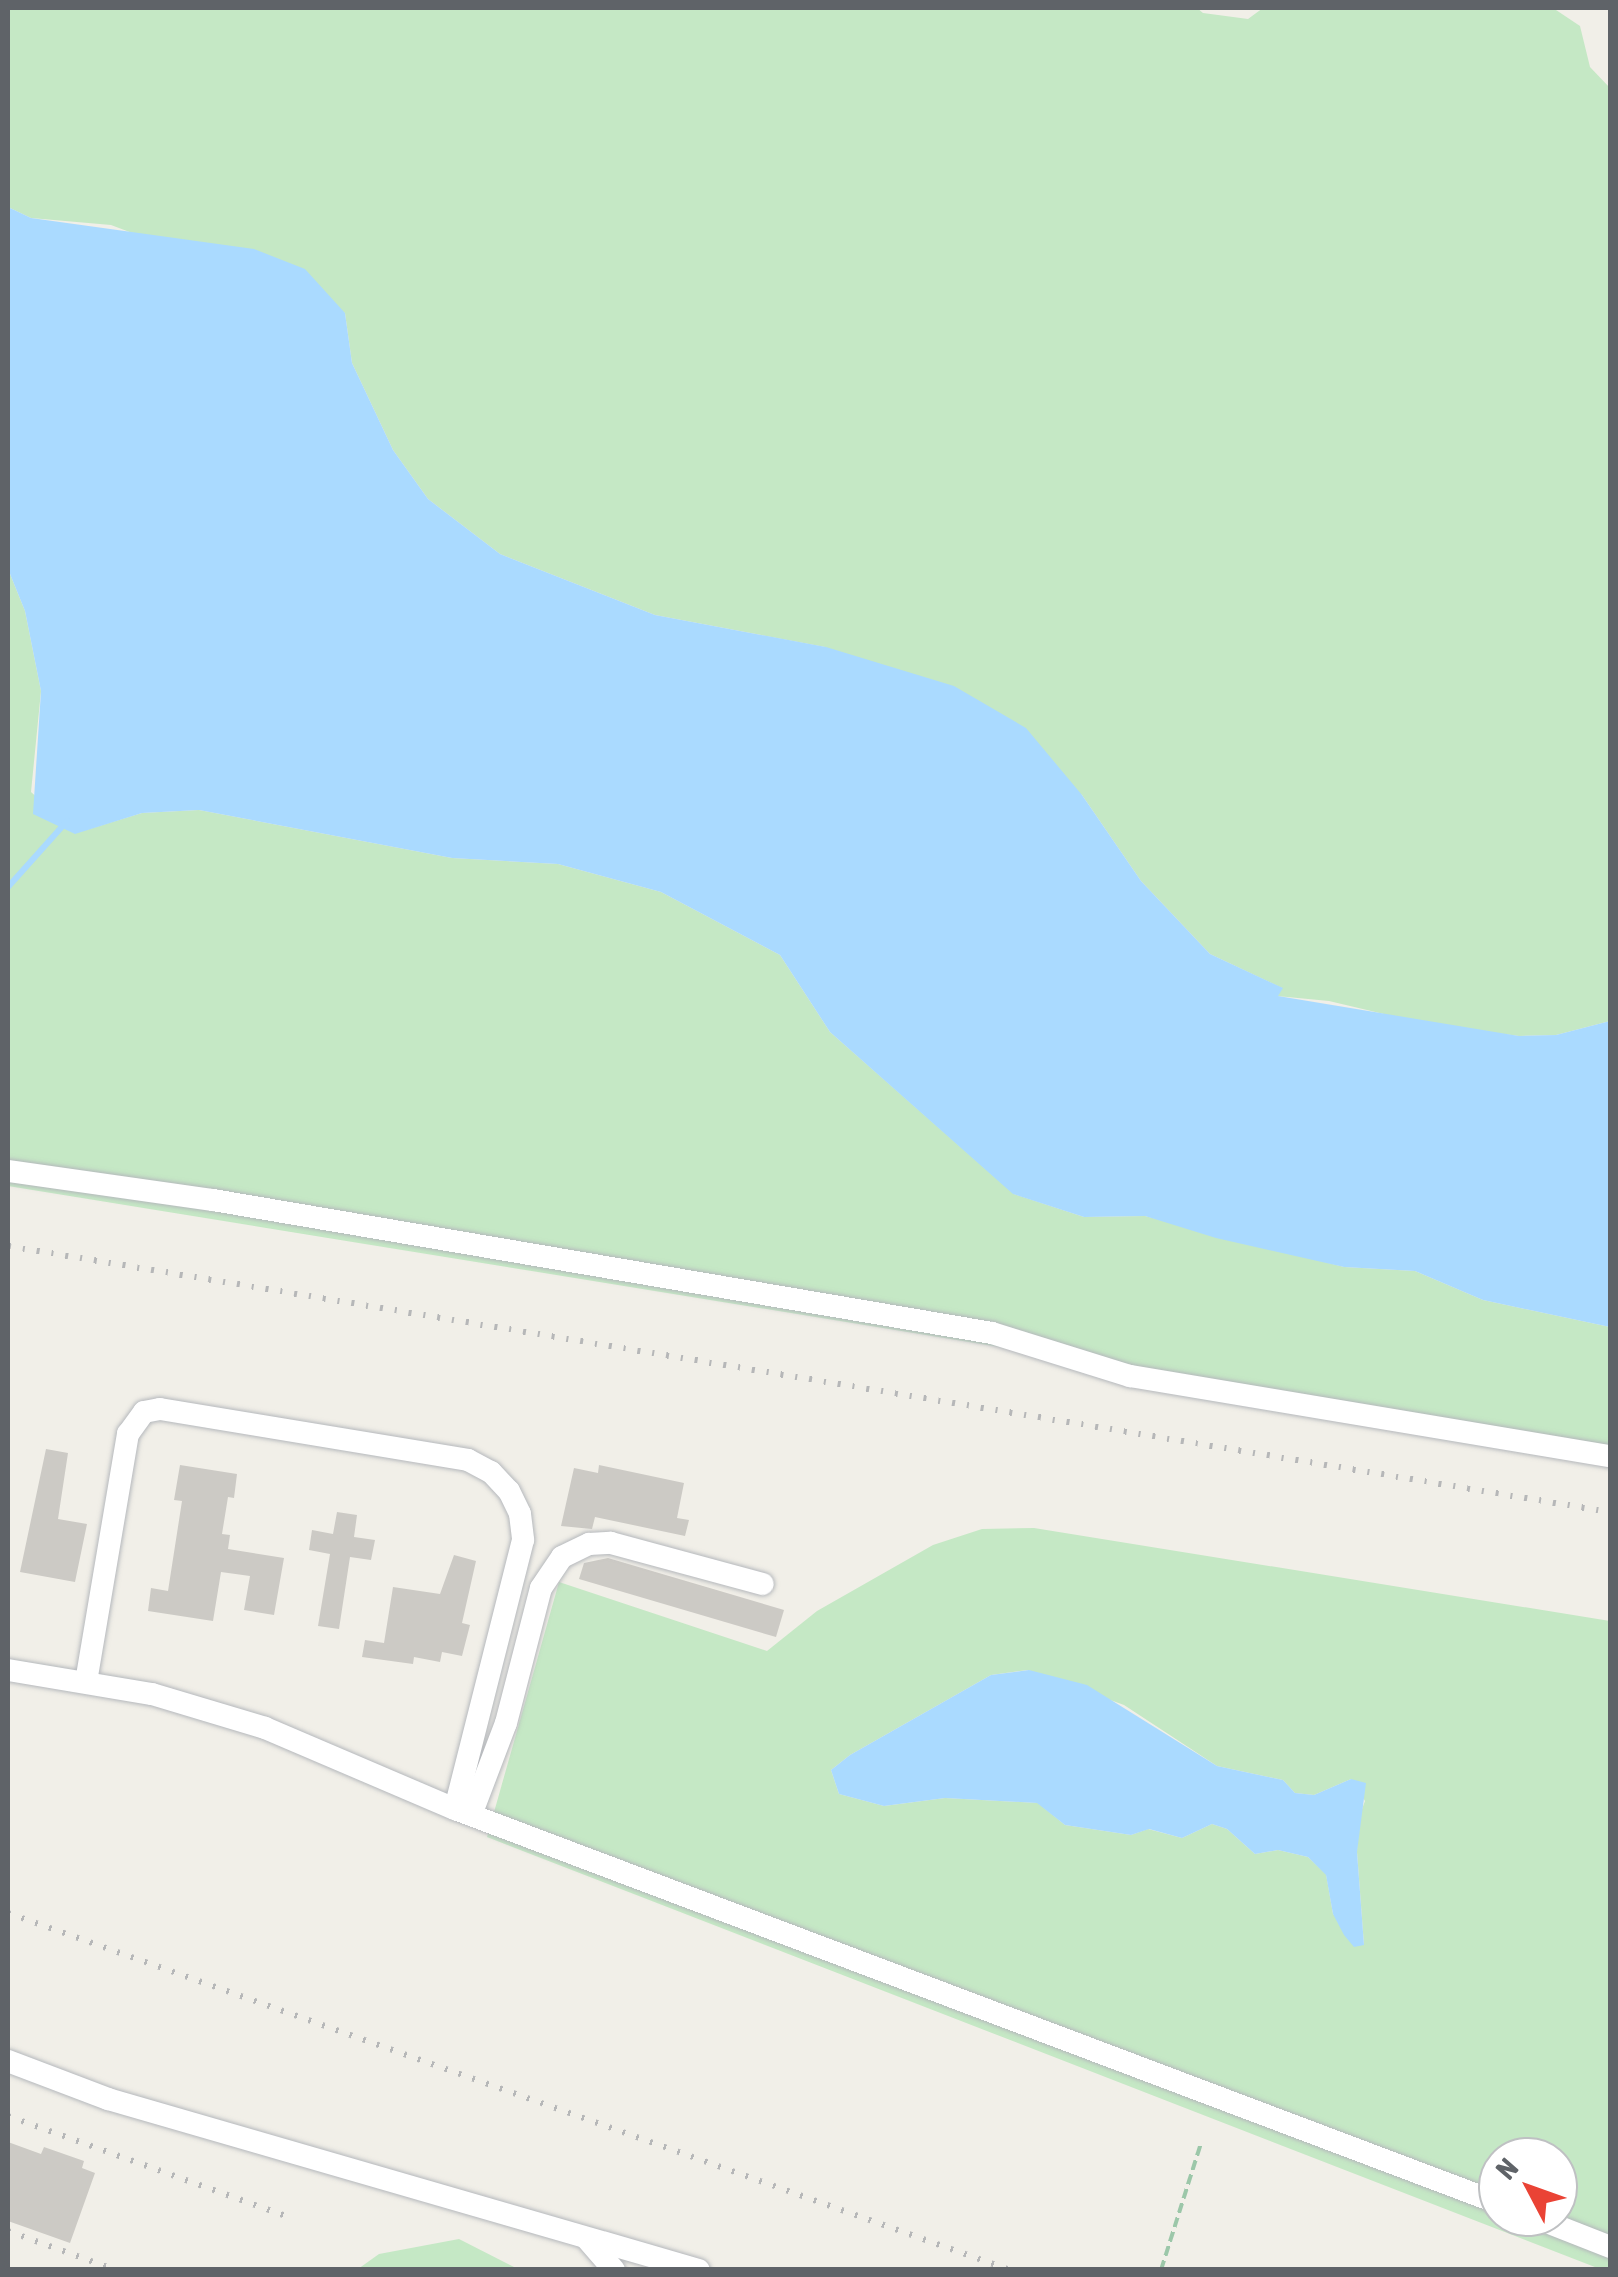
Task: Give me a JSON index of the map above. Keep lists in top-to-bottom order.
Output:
{
  "north": "top left"
}
